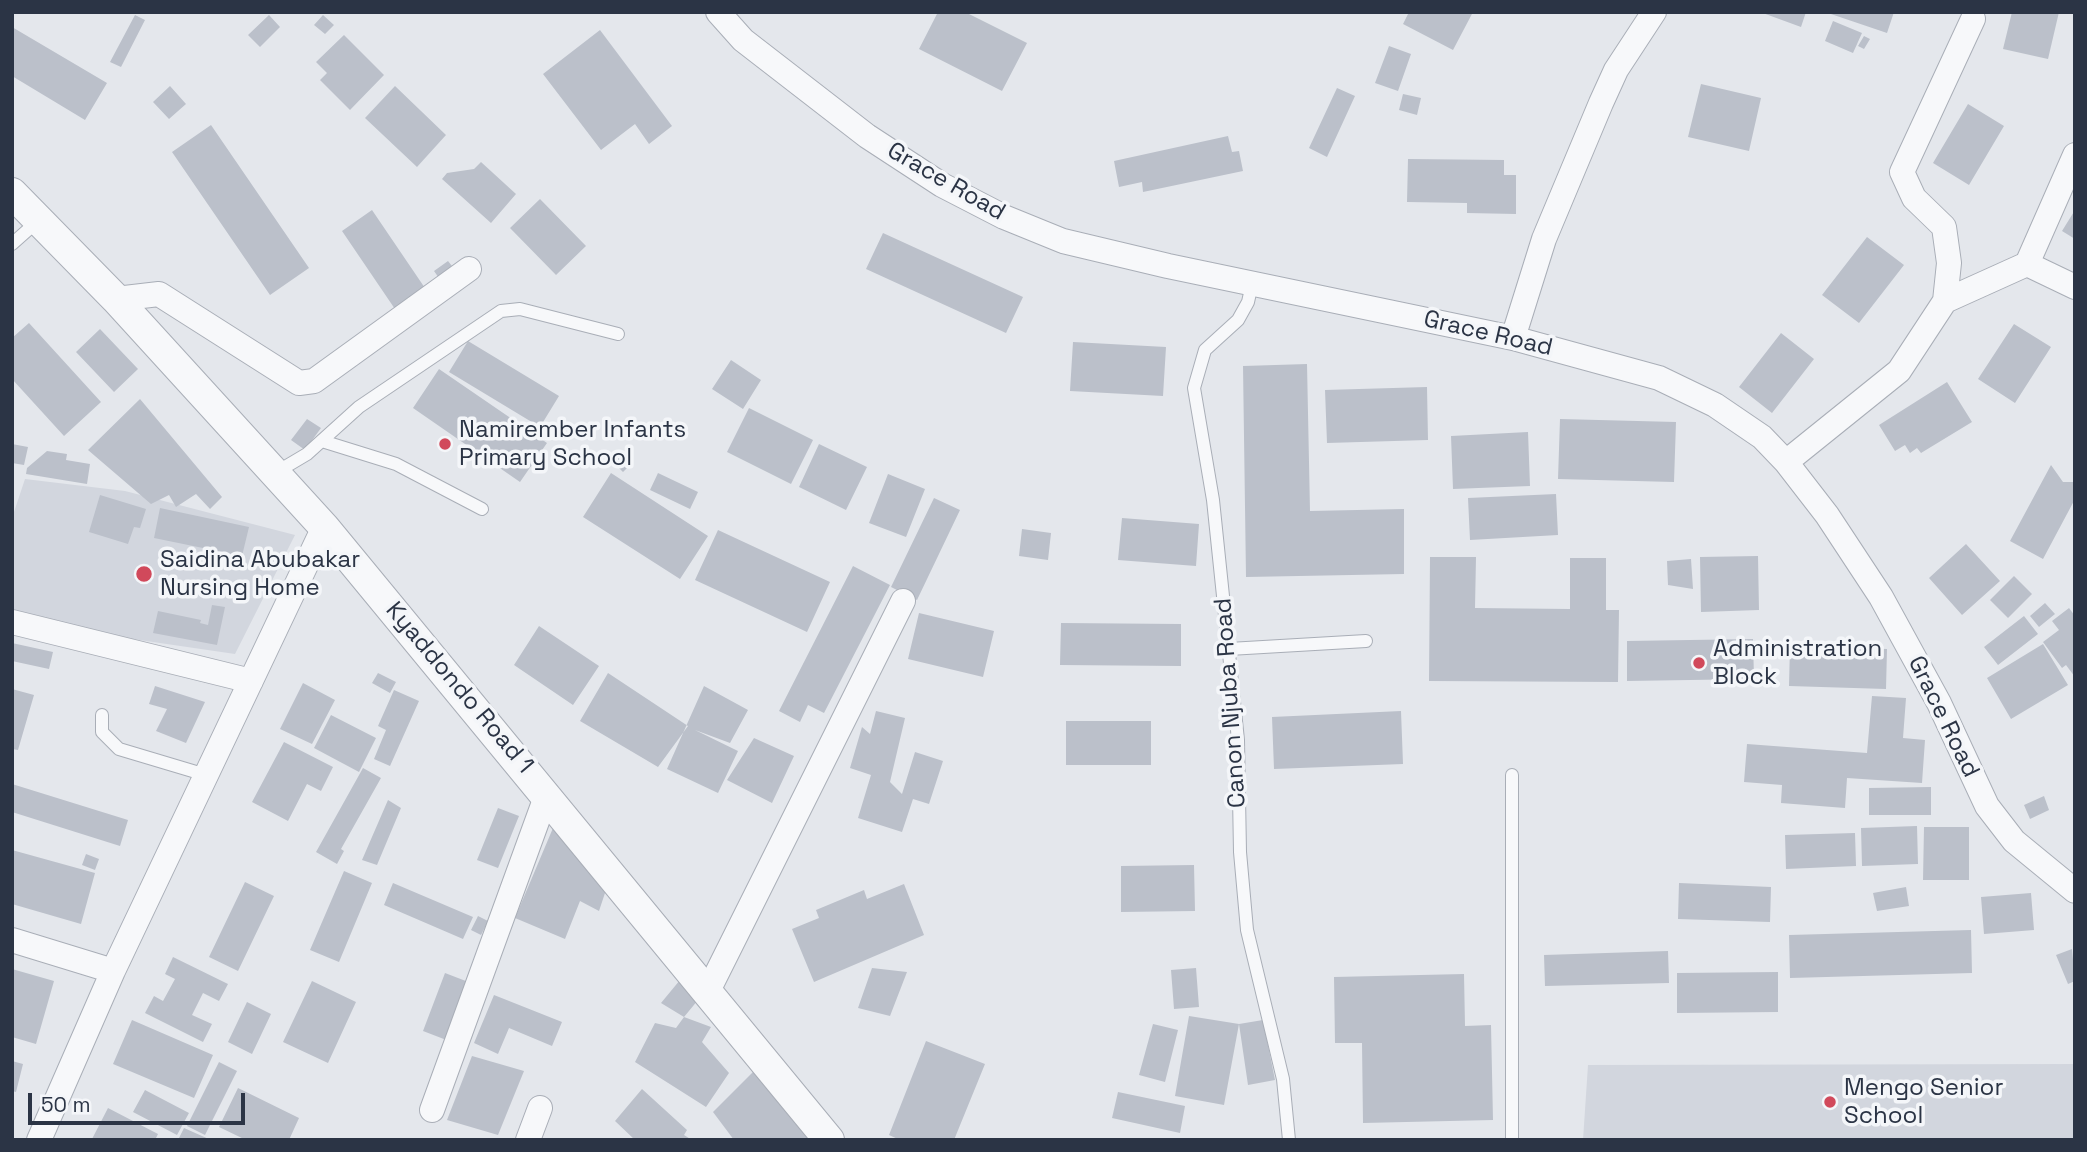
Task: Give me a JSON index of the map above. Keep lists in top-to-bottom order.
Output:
{
  "streets": {
    "street": ["Grace Road", "Kyaddondo Road 1"],
    "lane": ["Canon Njuba Road"]
  },
  "crossings": [
    ["Grace Road", "Canon Njuba Road"]
  ],
  "places": [
    "Namirember Infants Primary School",
    "Saidina Abubakar Nursing Home",
    "Administration Block",
    "Mengo Senior School"
  ],
  "scale_bar": "50 m"
}
